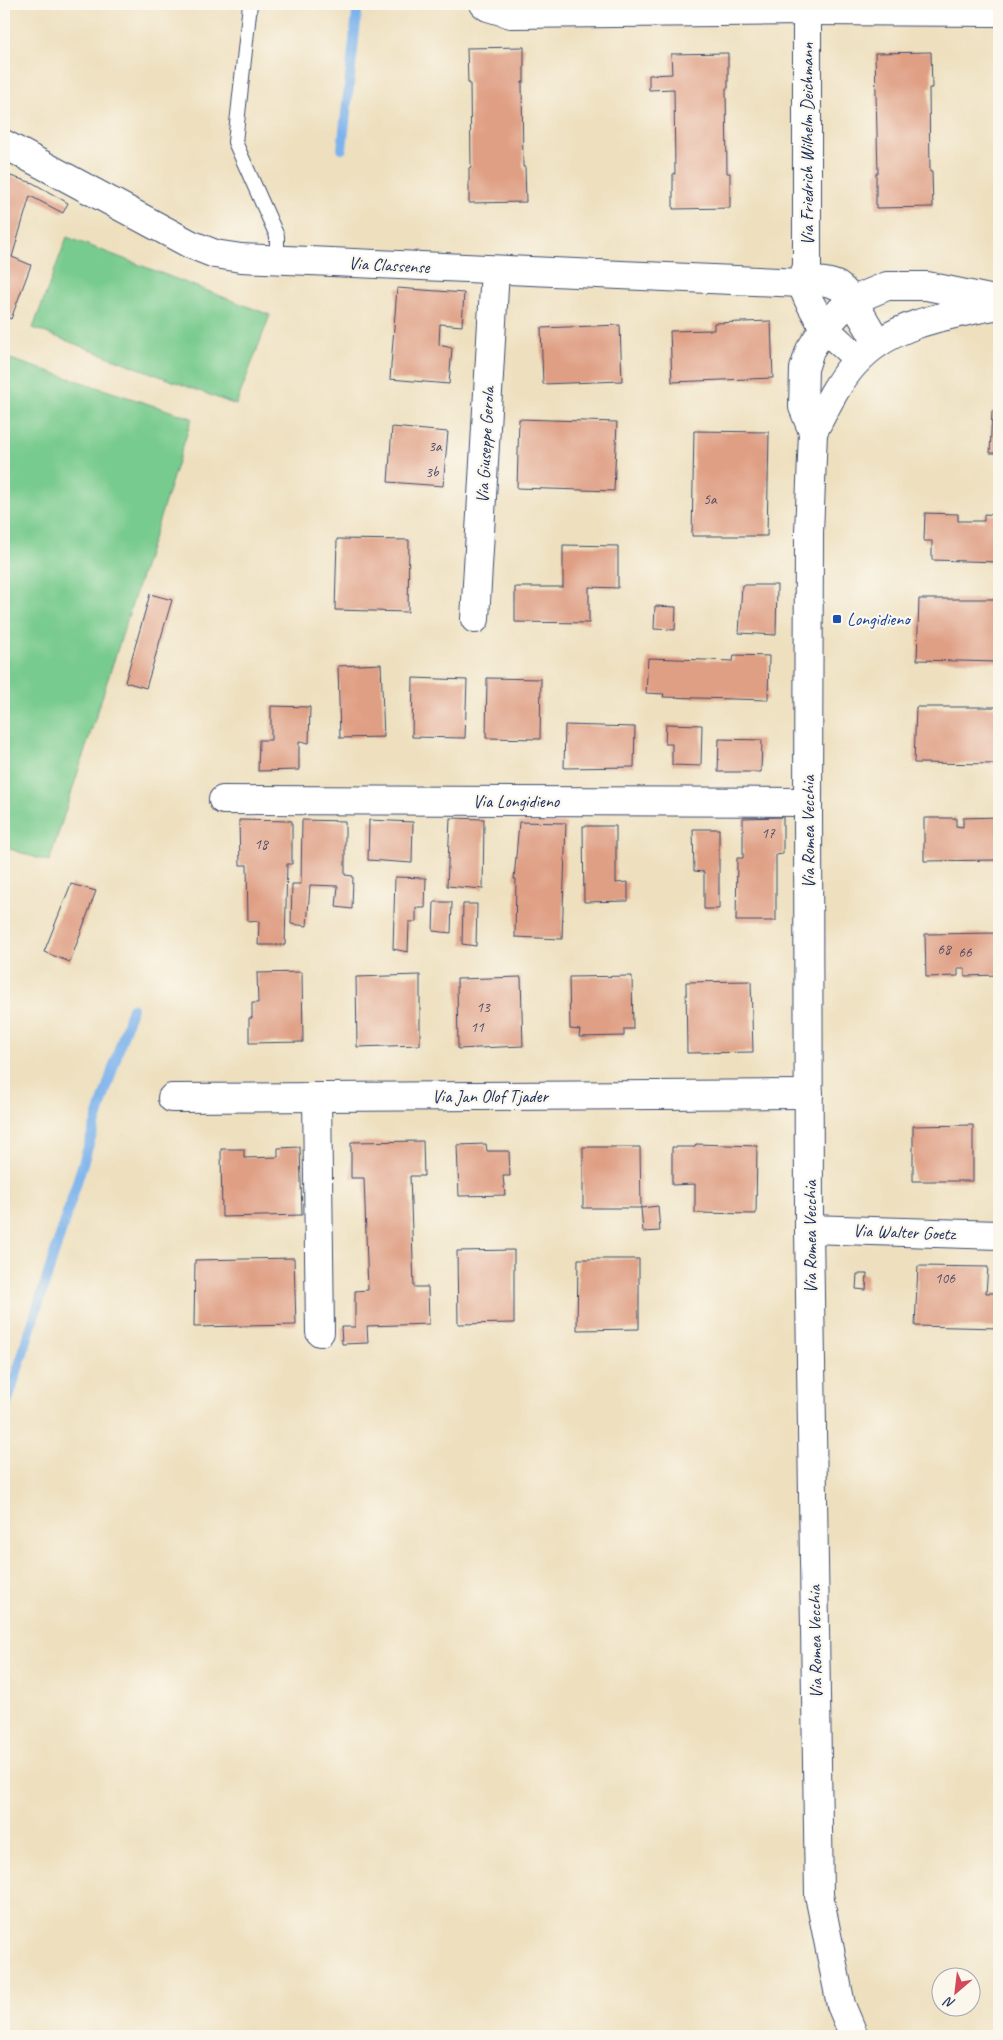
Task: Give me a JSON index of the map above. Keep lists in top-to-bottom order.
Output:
{
  "streets": {
    "street": [
      "Via Friedrich Wilhelm Deichmann",
      "Via Classense",
      "Via Giuseppe Gerola",
      "Via Longidieno",
      "Via Romea Vecchia",
      "Via Jan Olof Tjader",
      "Via Walter Goetz"
    ]
  },
  "crossings": [
    ["Via Friedrich Wilhelm Deichmann", "Via Classense"],
    ["Via Classense", "Via Giuseppe Gerola"],
    ["Via Classense", "Via Romea Vecchia"],
    ["Via Longidieno", "Via Romea Vecchia"],
    ["Via Romea Vecchia", "Via Jan Olof Tjader"],
    ["Via Romea Vecchia", "Via Walter Goetz"]
  ],
  "places": {
    "transit": ["Longidieno"]
  },
  "house_numbers": [
    "3a",
    "3b",
    "5a",
    "17",
    "18",
    "68",
    "66",
    "13",
    "11",
    "106"
  ],
  "north": "bottom left"
}
